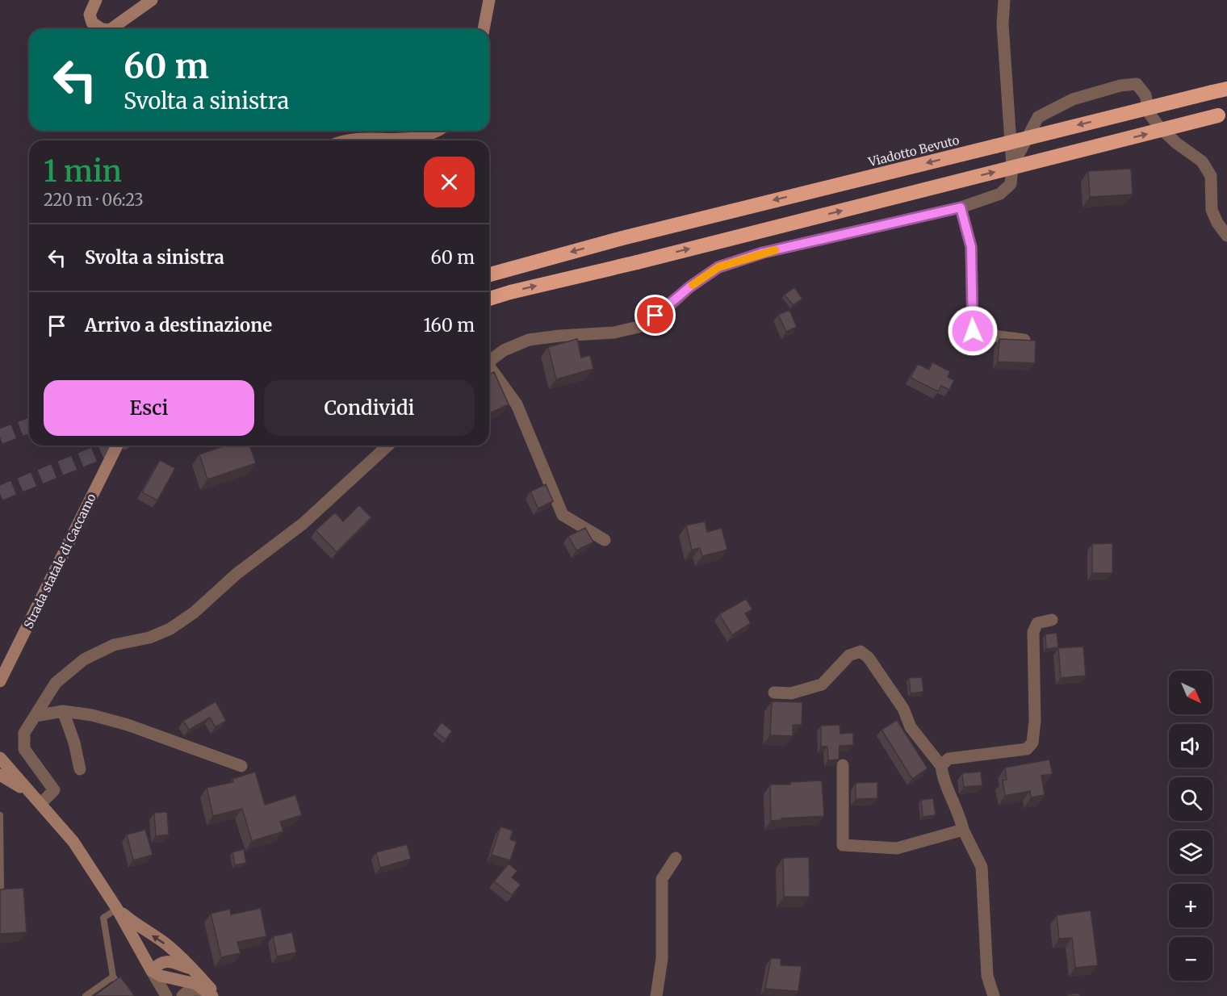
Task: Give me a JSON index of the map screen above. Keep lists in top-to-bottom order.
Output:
{
  "streets": {
    "highway": ["Viadotto Bevuto"],
    "main road": ["Strada statale di Caccamo"]
  },
  "north": "bottom right",
  "page": {
    "turn": ["60 m", "Svolta a sinistra"],
    "heading": ["1 min", "220 m · 06:23"],
    "list": [
      {
        "name": "Svolta a sinistra",
        "value": "60 m"
      },
      {
        "name": "Arrivo a destinazione",
        "value": "160 m"
      }
    ],
    "buttons": ["Esci", "Condividi"],
    "map_buttons": ["+", "−"]
  }
}
